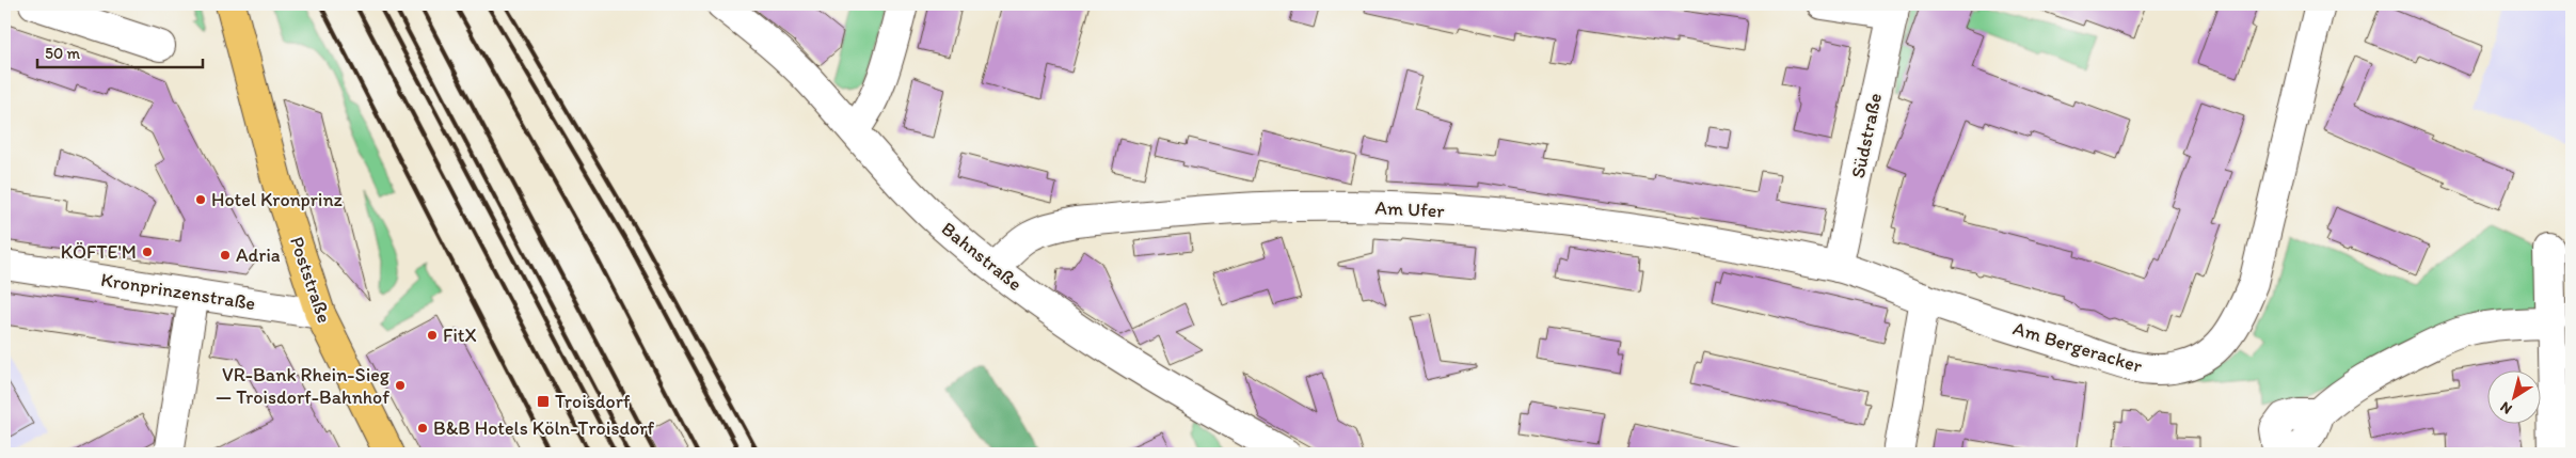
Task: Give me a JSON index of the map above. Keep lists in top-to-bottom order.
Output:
{
  "streets": {
    "main road": ["Poststraße"],
    "street": [
      "Südstraße",
      "Am Ufer",
      "Bahnstraße",
      "Kronprinzenstraße",
      "Am Bergeracker"
    ]
  },
  "crossings": [
    ["Südstraße", "Am Ufer"],
    ["Südstraße", "Am Bergeracker"],
    ["Am Ufer", "Bahnstraße"],
    ["Am Ufer", "Am Bergeracker"],
    ["Poststraße", "Kronprinzenstraße"]
  ],
  "places": {
    "other": [
      "Hotel Kronprinz",
      "KÖFTE'M",
      "Adria",
      "FitX",
      "VR-Bank Rhein-Sieg — Troisdorf-Bahnhof",
      "B&B Hotels Köln-Troisdorf"
    ],
    "transit": ["Troisdorf"]
  },
  "scale_bar": "50 m",
  "north": "bottom left"
}
